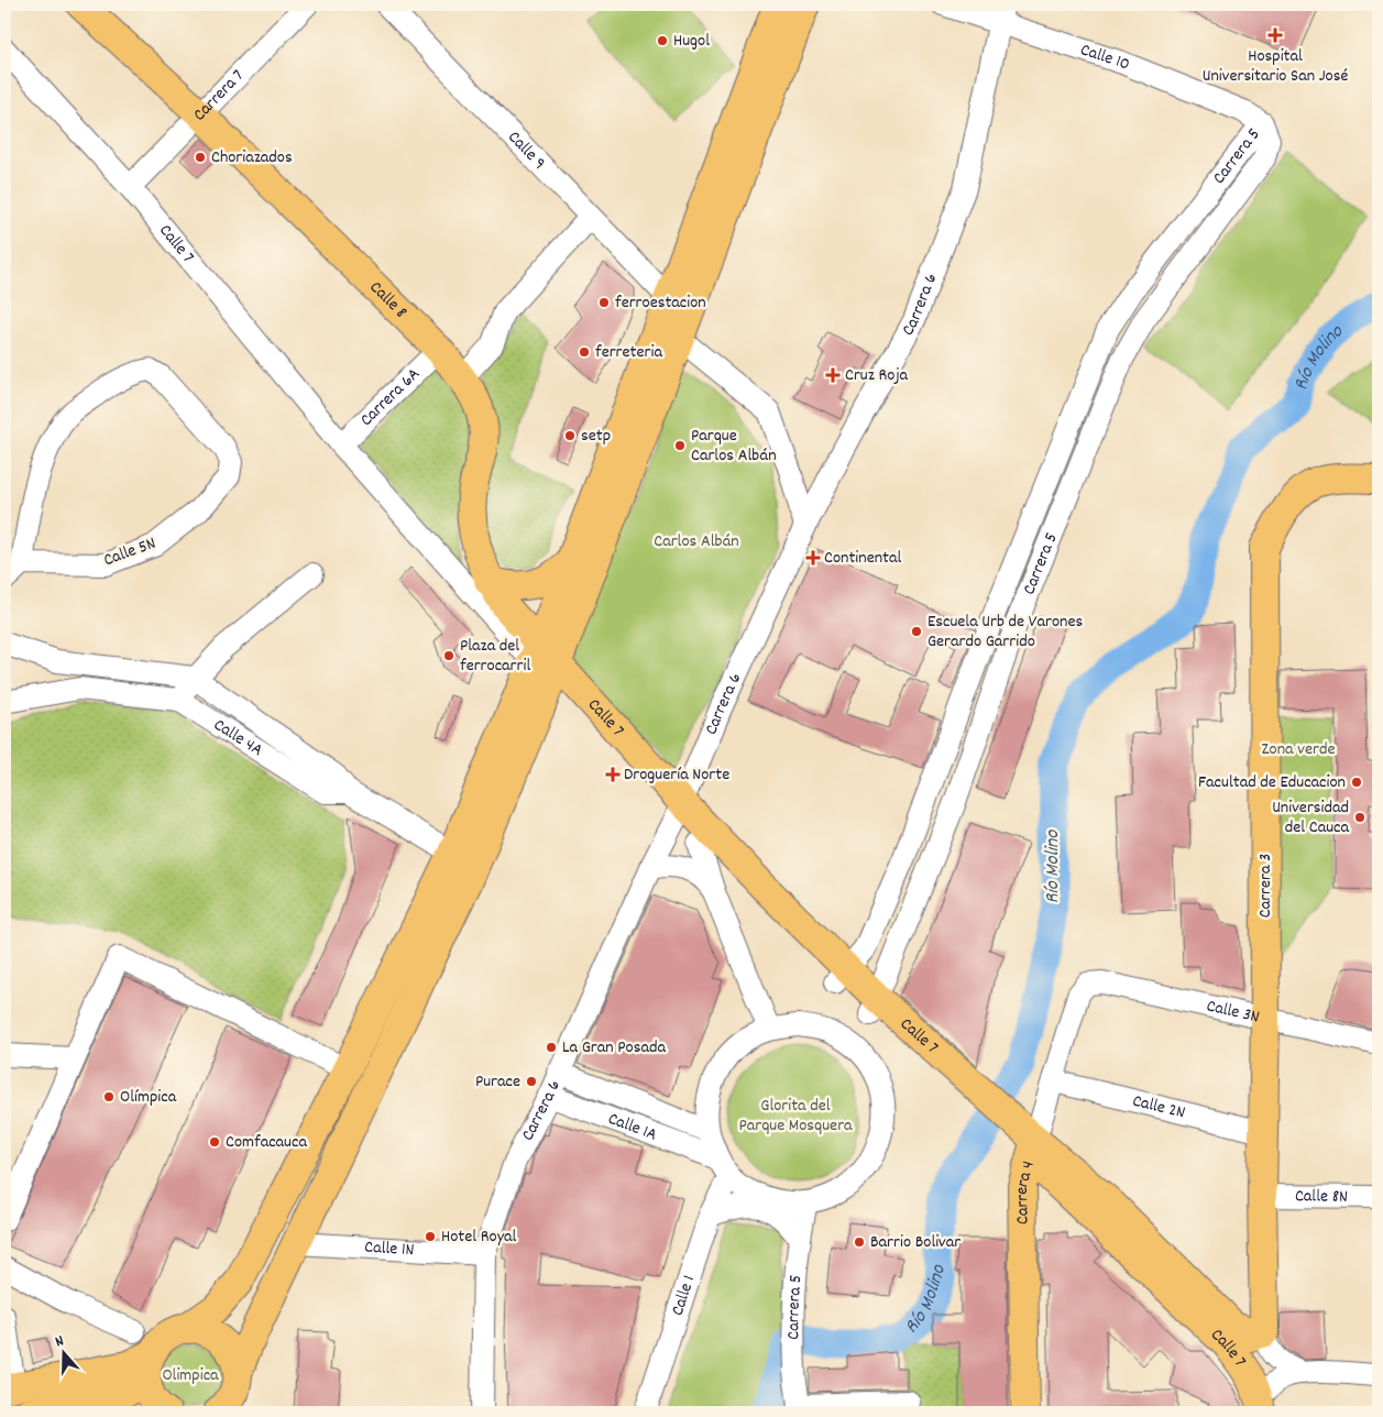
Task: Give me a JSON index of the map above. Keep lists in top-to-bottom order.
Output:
{
  "streets": {
    "main road": [
      "Calle 7",
      "Calle 8",
      "Carrera 3",
      "Carrera 4"
    ],
    "street": [
      "Calle 10",
      "Carrera 7",
      "Calle 9",
      "Carrera 5",
      "Carrera 6",
      "Carrera 6A",
      "Calle 5N",
      "Calle 4A",
      "Calle 3N",
      "Calle 2N",
      "Calle 1A",
      "Calle 8N",
      "Calle 1N",
      "Calle 1"
    ]
  },
  "crossings": [
    ["Calle 10", "Carrera 5"],
    ["Calle 10", "Carrera 6"],
    ["Carrera 7", "Calle 7"],
    ["Carrera 7", "Calle 8"],
    ["Carrera 5", "Calle 7"],
    ["Carrera 5", "Calle 1A"],
    ["Carrera 5", "Calle 1"],
    ["Calle 7", "Calle 8"],
    ["Calle 7", "Carrera 6"],
    ["Calle 7", "Carrera 6A"],
    ["Calle 7", "Carrera 3"],
    ["Calle 7", "Carrera 4"],
    ["Calle 8", "Carrera 6A"],
    ["Carrera 6", "Calle 1A"],
    ["Carrera 6", "Calle 1N"],
    ["Carrera 3", "Calle 3N"],
    ["Carrera 3", "Calle 2N"],
    ["Carrera 3", "Calle 8N"],
    ["Calle 3N", "Carrera 4"],
    ["Calle 2N", "Carrera 4"],
    ["Calle 1A", "Calle 1"]
  ],
  "water": ["Río Molino"],
  "parks": [
    "Carlos Albán",
    "Zona verde",
    "Glorita del Parque Mosquera",
    "Olimpica"
  ],
  "places": {
    "health": [
      "Hospital Universitario San José",
      "Cruz Roja",
      "Continental",
      "Droguería Norte"
    ],
    "other": [
      "Hugol",
      "Choriazados",
      "ferroestacion",
      "ferreteria",
      "setp",
      "Parque Carlos Albán",
      "Escuela Urb de Varones Gerardo Garrido",
      "Plaza del ferrocarril",
      "Facultad de Educacion",
      "Universidad del Cauca",
      "La Gran Posada",
      "Purace",
      "Olímpica",
      "Comfacauca",
      "Hotel Royal",
      "Barrio Bolivar"
    ]
  },
  "north": "top"
}
